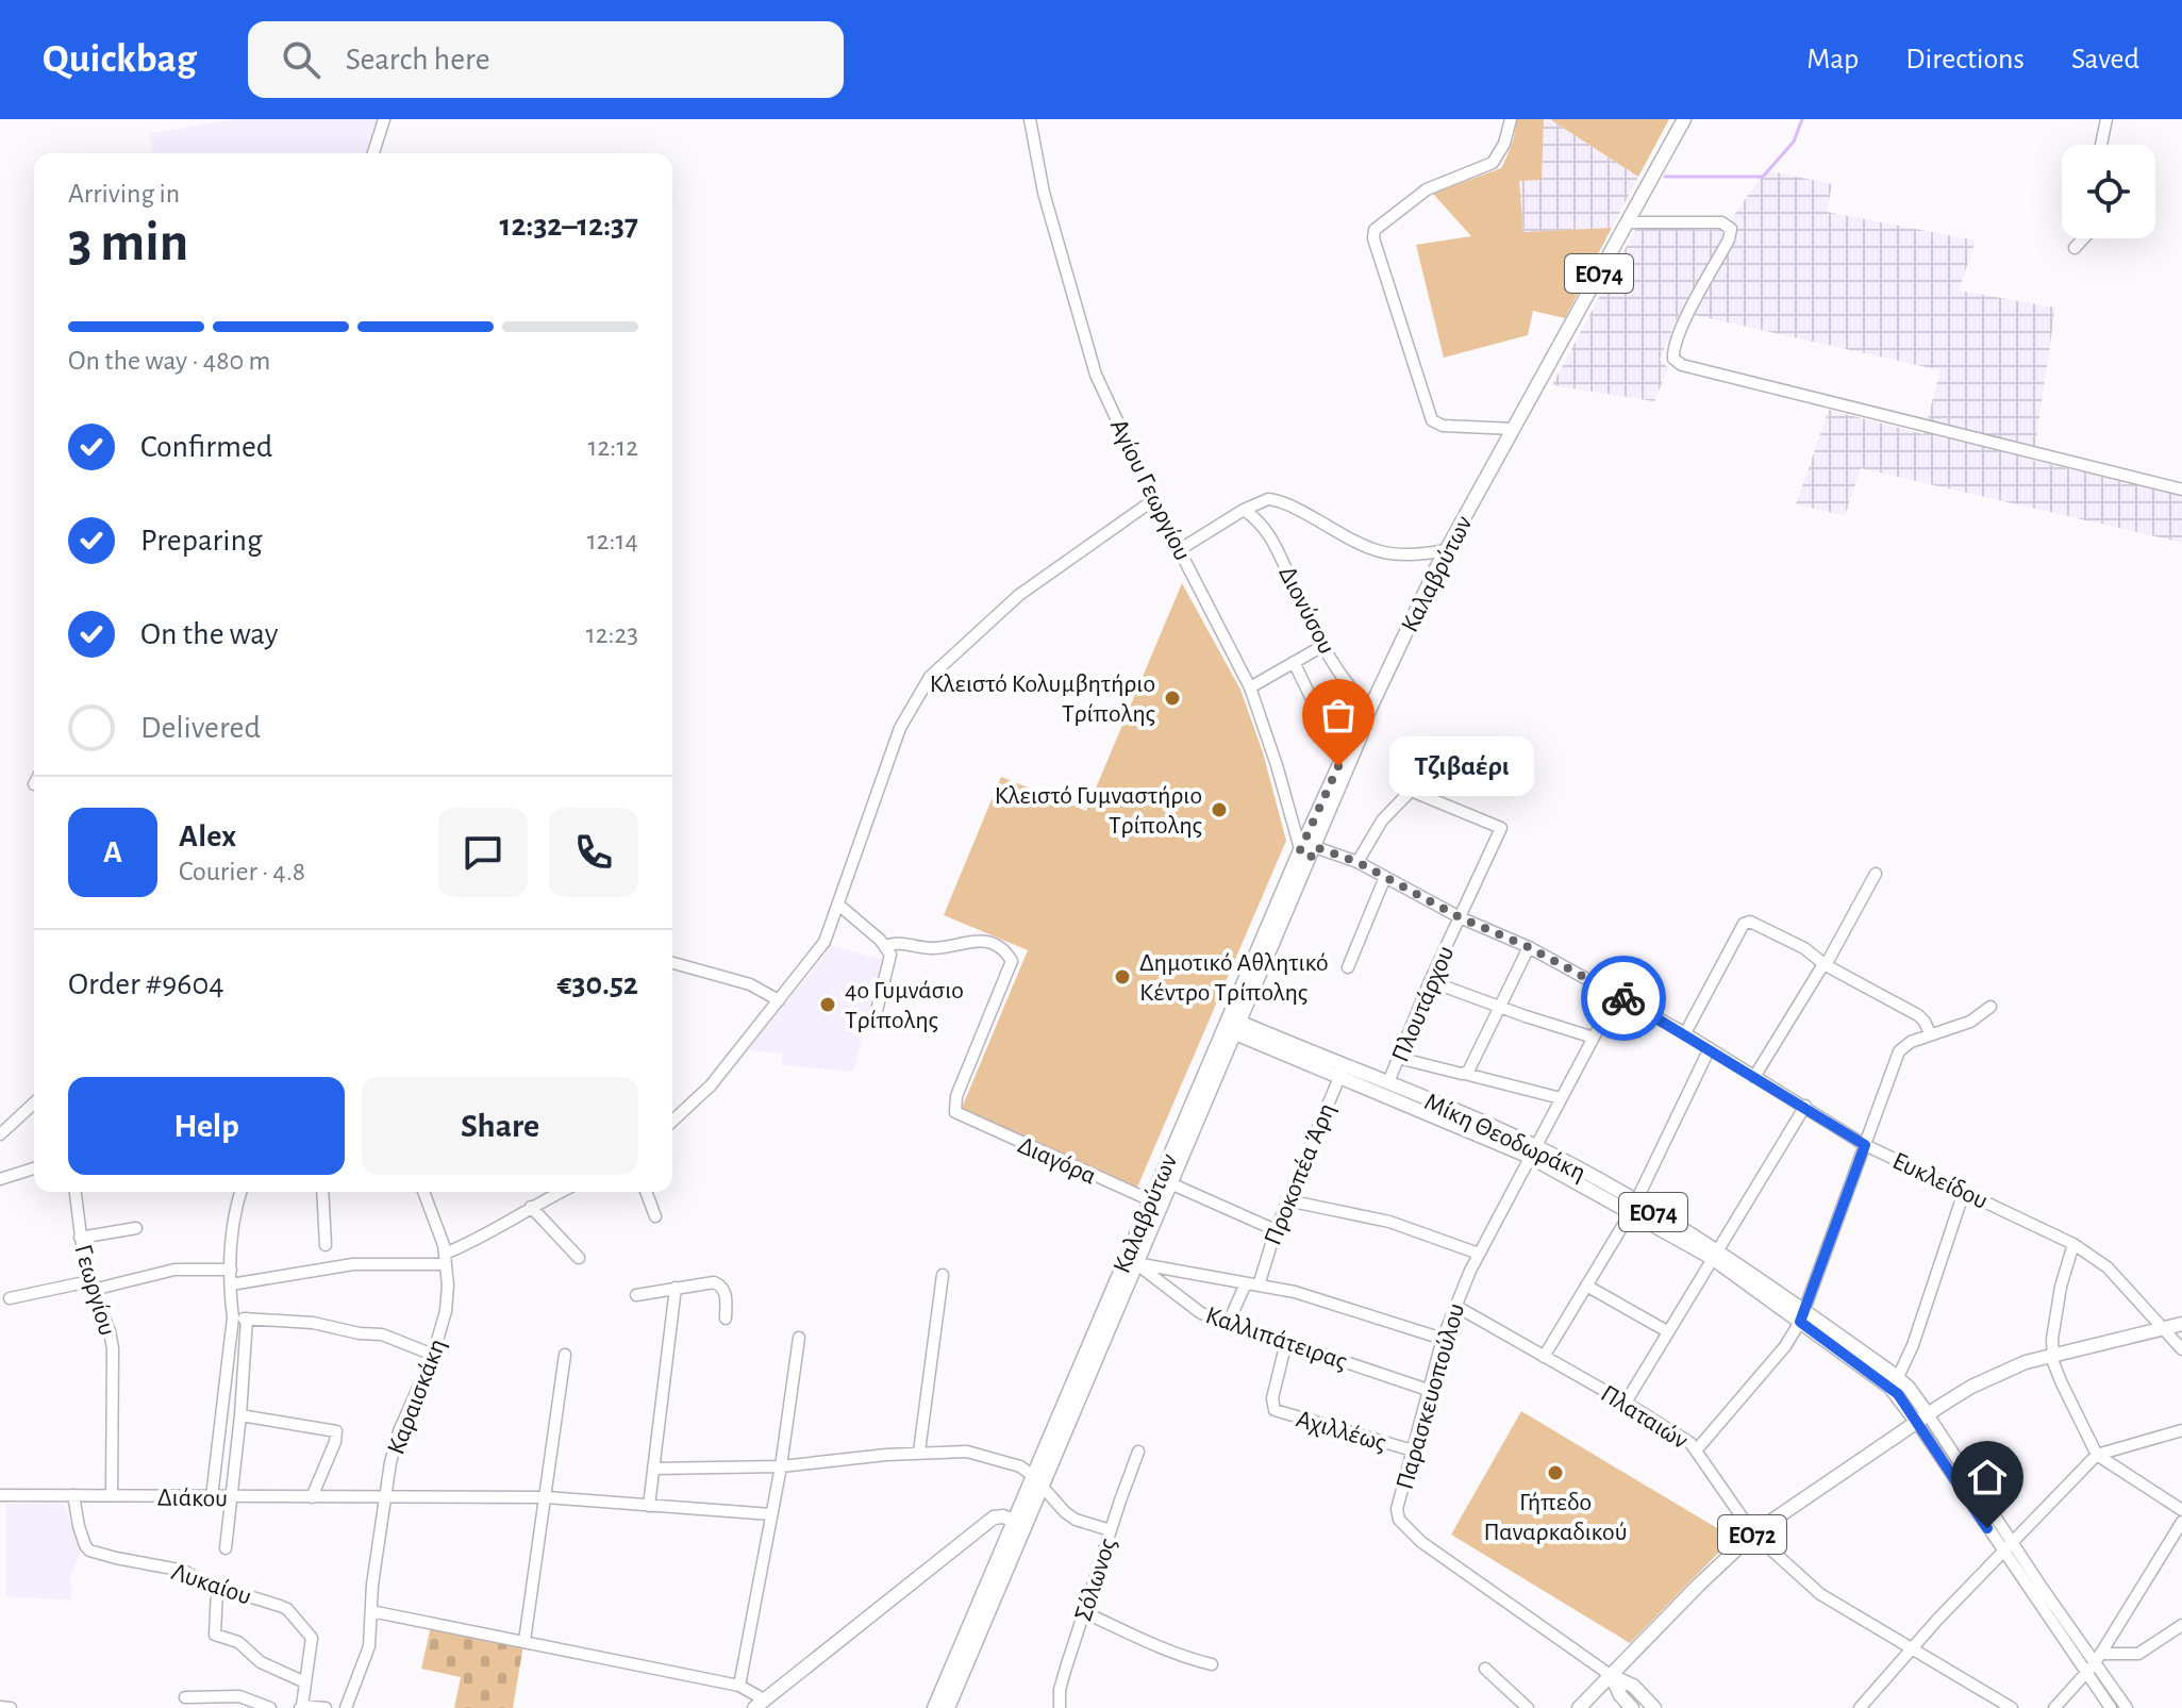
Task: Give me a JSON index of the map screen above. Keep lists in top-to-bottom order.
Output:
{
  "streets": {
    "main road": [
      "ΕΟ74",
      "Καλαβρύτων",
      "Μίκη Θεοδωράκη",
      "ΕΟ72"
    ],
    "street": [
      "Αγίου Γεωργίου",
      "Διονύσου",
      "Πλουτάρχου",
      "Διαγόρα",
      "Προκοπέα Άρη",
      "Ευκλείδου",
      "Γεωργίου",
      "Καλλιπάτειρας",
      "Καραισκάκη",
      "Παρασκευοπούλου",
      "Πλαταιών",
      "Αχιλλέως",
      "Διάκου",
      "Σόλωνος",
      "Λυκαίου"
    ]
  },
  "crossings": [
    ["ΕΟ74", "Καλαβρύτων"],
    ["Αγίου Γεωργίου", "Καλαβρύτων"],
    ["Αγίου Γεωργίου", "Ευκλείδου"],
    ["Καλαβρύτων", "Διονύσου"],
    ["Καλαβρύτων", "Μίκη Θεοδωράκη"],
    ["Καλαβρύτων", "Διαγόρα"],
    ["Καλαβρύτων", "Ευκλείδου"],
    ["Καλαβρύτων", "Καλλιπάτειρας"],
    ["Πλουτάρχου", "Μίκη Θεοδωράκη"],
    ["Πλουτάρχου", "Ευκλείδου"],
    ["Μίκη Θεοδωράκη", "Προκοπέα Άρη"],
    ["Μίκη Θεοδωράκη", "Παρασκευοπούλου"],
    ["Μίκη Θεοδωράκη", "ΕΟ72"],
    ["Ευκλείδου", "Παρασκευοπούλου"],
    ["Ευκλείδου", "ΕΟ72"],
    ["Γεωργίου", "Διάκου"],
    ["Καλλιπάτειρας", "Παρασκευοπούλου"],
    ["Καλλιπάτειρας", "Αχιλλέως"],
    ["Καραισκάκη", "Διάκου"],
    ["Παρασκευοπούλου", "Πλαταιών"],
    ["Παρασκευοπούλου", "Αχιλλέως"],
    ["Παρασκευοπούλου", "ΕΟ72"],
    ["Πλαταιών", "ΕΟ72"],
    ["Διάκου", "Λυκαίου"]
  ],
  "places": [
    "Κλειστό Κολυμβητήριο Τρίπολης",
    "Τζιβαέρι",
    "Κλειστό Γυμναστήριο Τρίπολης",
    "Δημοτικό Αθλητικό Κέντρο Τρίπολης",
    "4ο Γυμνάσιο Τρίπολης",
    "Γήπεδο Παναρκαδικού"
  ],
  "page": {
    "header": "Quickbag",
    "search": "Search here",
    "nav": ["Map", "Directions", "Saved"],
    "heading": ["3 min", "Arriving in", "12:32–12:37"],
    "panel": [
      "Alex",
      "Courier · 4.8",
      "Order #9604",
      "€30.52"
    ],
    "bar": "On the way · 480 m",
    "list": [
      ["Confirmed", "12:12"],
      ["Preparing", "12:14"],
      ["On the way", "12:23"],
      "Delivered"
    ],
    "bubble": "Τζιβαέρι",
    "round": "A",
    "buttons": ["Help", "Share"]
  }
}
